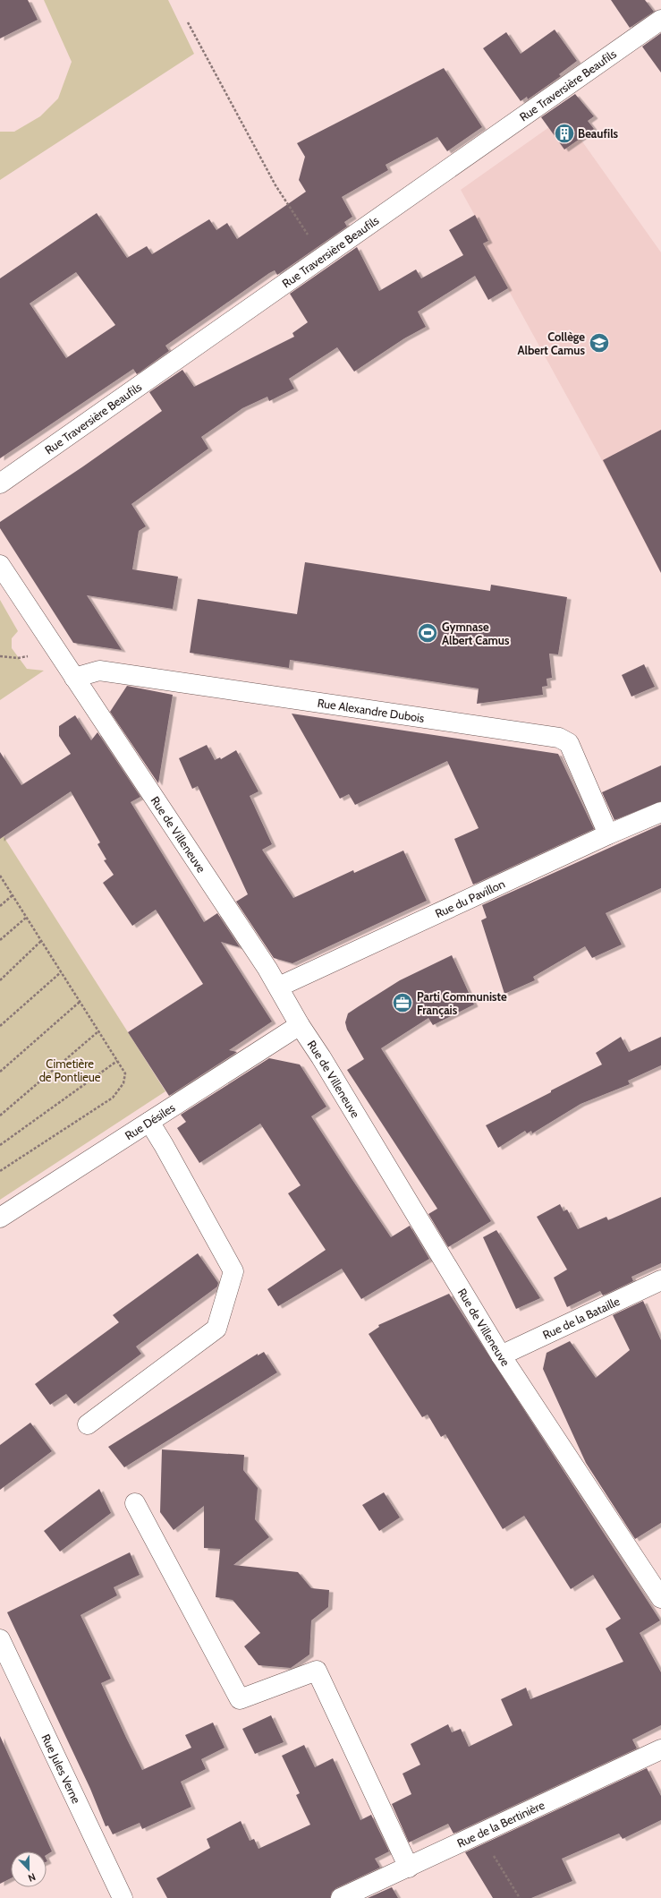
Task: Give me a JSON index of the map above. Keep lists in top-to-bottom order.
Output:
{
  "streets": {
    "street": [
      "Rue Traversière Beaufils",
      "Rue Alexandre Dubois",
      "Rue de Villeneuve",
      "Rue du Pavillon",
      "Rue Désiles",
      "Rue de la Bataille",
      "Rue Jules Verne",
      "Rue de la Bertinière"
    ]
  },
  "crossings": [
    ["Rue Alexandre Dubois", "Rue de Villeneuve"],
    ["Rue Alexandre Dubois", "Rue du Pavillon"],
    ["Rue de Villeneuve", "Rue du Pavillon"],
    ["Rue de Villeneuve", "Rue Désiles"],
    ["Rue de Villeneuve", "Rue de la Bataille"]
  ],
  "parks": ["Cimetière de Pontlieue"],
  "places": {
    "building": ["Beaufils"],
    "school or university": ["Collège Albert Camus"],
    "sports": ["Gymnase Albert Camus"],
    "office": ["Parti Communiste Français"]
  },
  "north": "bottom"
}
